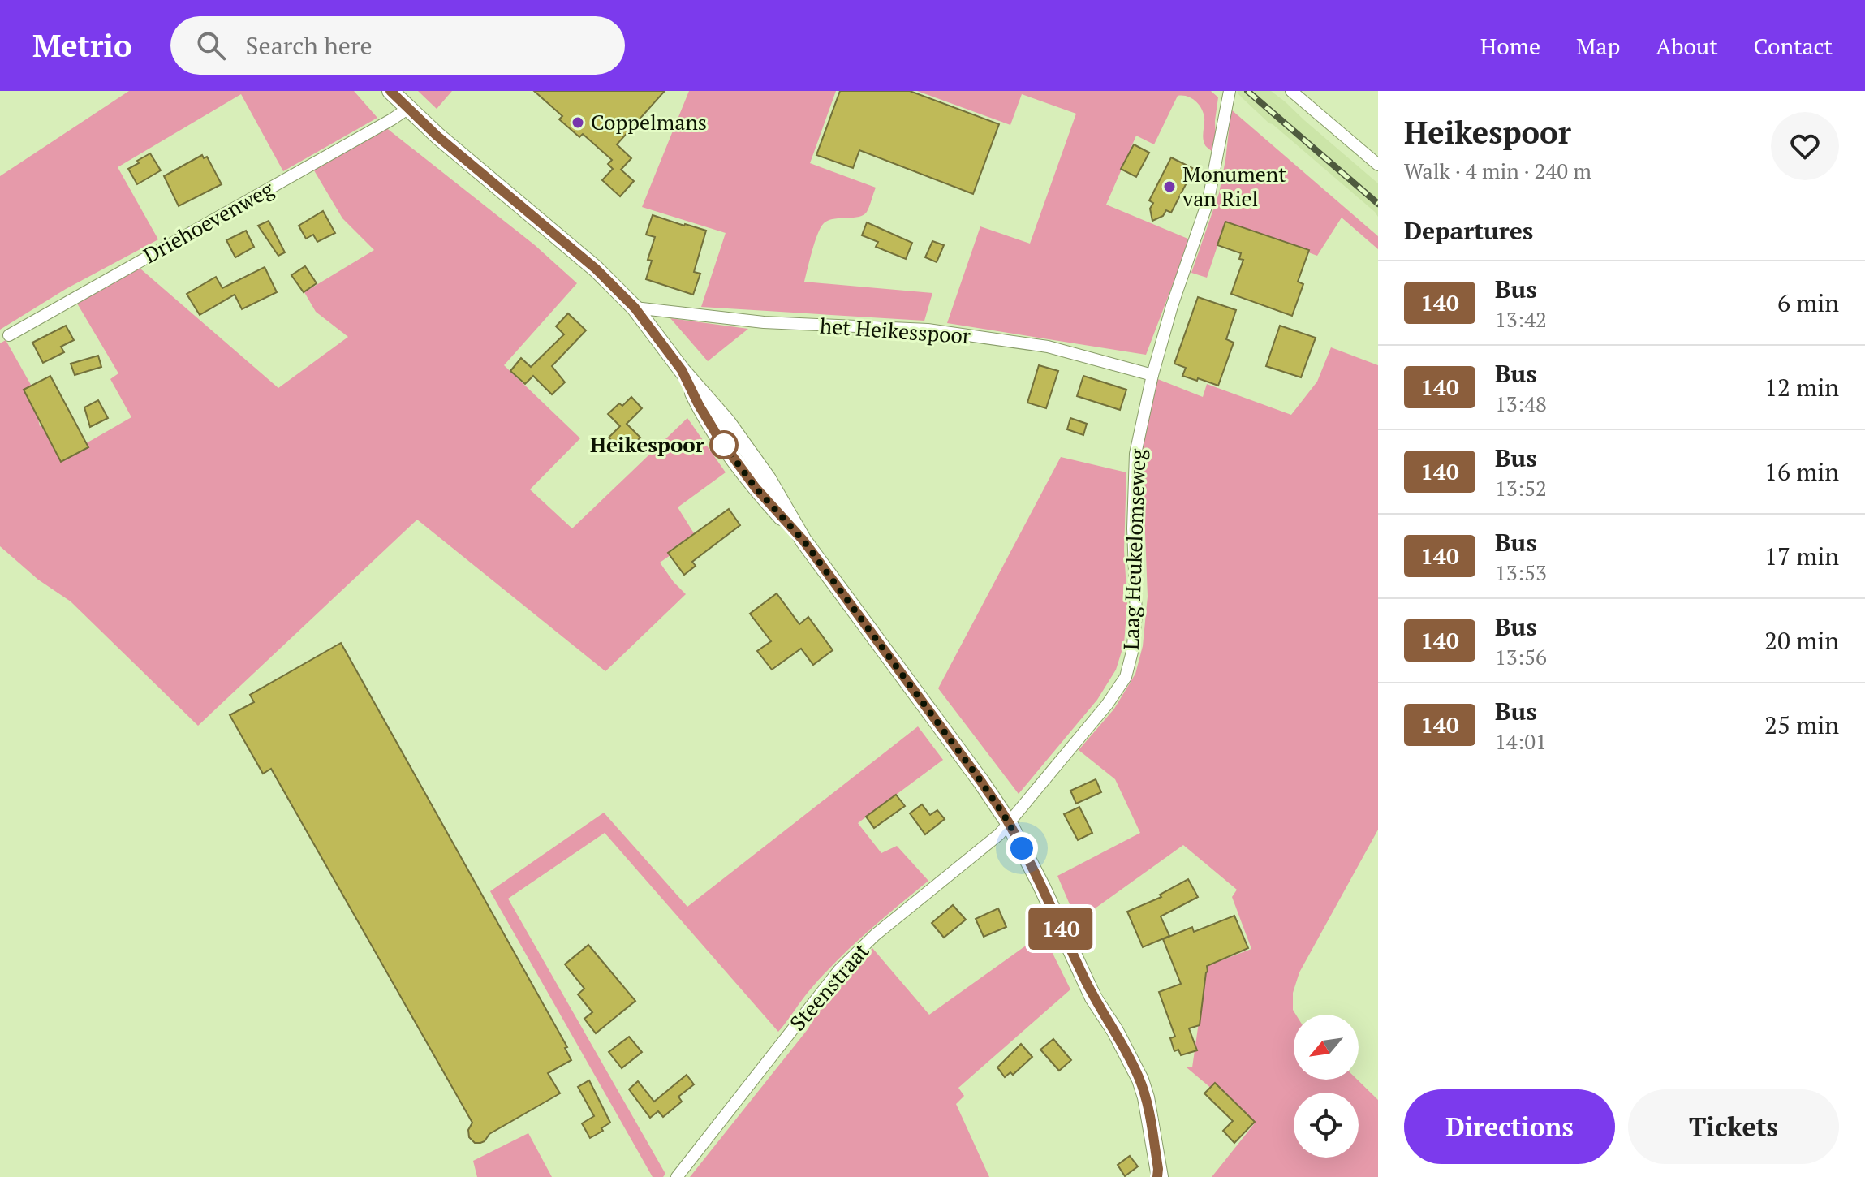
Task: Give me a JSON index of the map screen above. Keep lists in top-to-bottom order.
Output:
{
  "streets": {
    "street": [
      "Driehoevenweg",
      "het Heikesspoor",
      "Laag Heukelomseweg",
      "Steenstraat"
    ]
  },
  "crossings": [
    ["het Heikesspoor", "Laag Heukelomseweg"],
    ["Laag Heukelomseweg", "Steenstraat"]
  ],
  "places": ["Coppelmans", "Monument van Riel", "Heikespoor"],
  "lines": ["bus line 140"],
  "north": "bottom left",
  "page": {
    "header": "Metrio",
    "search": "Search here",
    "nav": [
      "Home",
      "Map",
      "About",
      "Contact"
    ],
    "on_map": "140",
    "heading": [
      ["Heikespoor", "Walk · 4 min · 240 m"],
      "Departures"
    ],
    "list": [
      {
        "mark": "140",
        "name": "Bus",
        "note": "13:42",
        "value": "6 min"
      },
      {
        "mark": "140",
        "name": "Bus",
        "note": "13:48",
        "value": "12 min"
      },
      {
        "mark": "140",
        "name": "Bus",
        "note": "13:52",
        "value": "16 min"
      },
      {
        "mark": "140",
        "name": "Bus",
        "note": "13:53",
        "value": "17 min"
      },
      {
        "mark": "140",
        "name": "Bus",
        "note": "13:56",
        "value": "20 min"
      },
      {
        "mark": "140",
        "name": "Bus",
        "note": "14:01",
        "value": "25 min"
      }
    ],
    "buttons": ["Directions", "Tickets"]
  }
}
